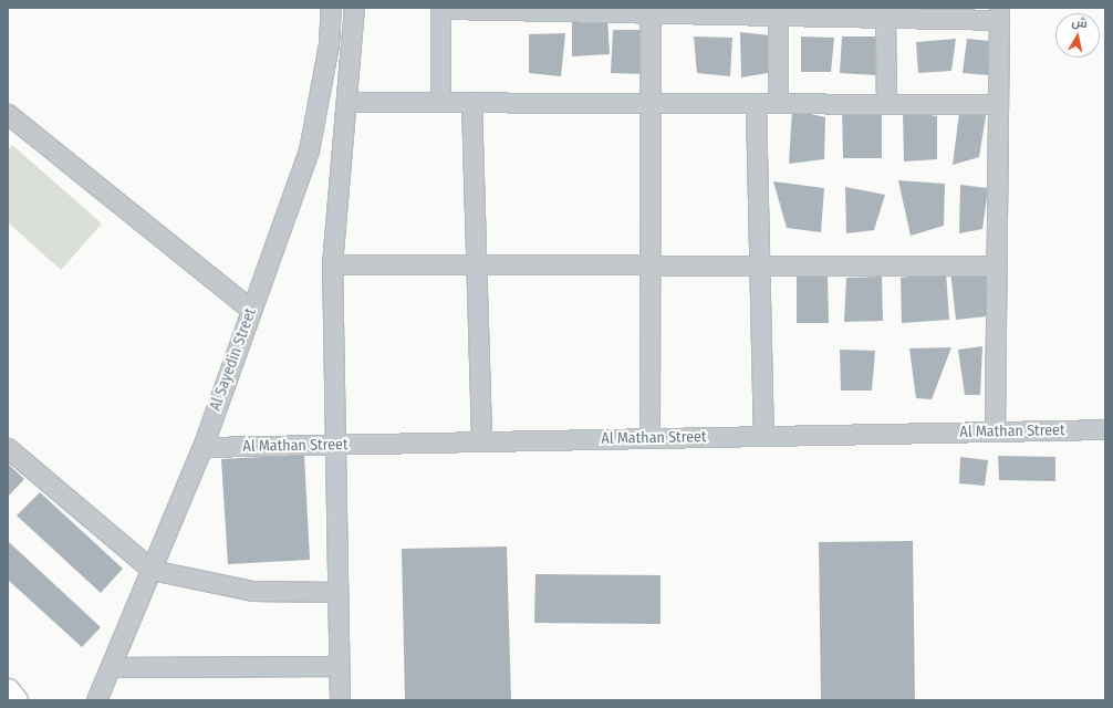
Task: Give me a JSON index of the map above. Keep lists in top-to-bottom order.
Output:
{
  "streets": {
    "street": ["Al Sayedin Street", "Al Mathan Street"]
  },
  "crossings": [
    ["Al Sayedin Street", "Al Mathan Street"]
  ],
  "north": "top"
}
